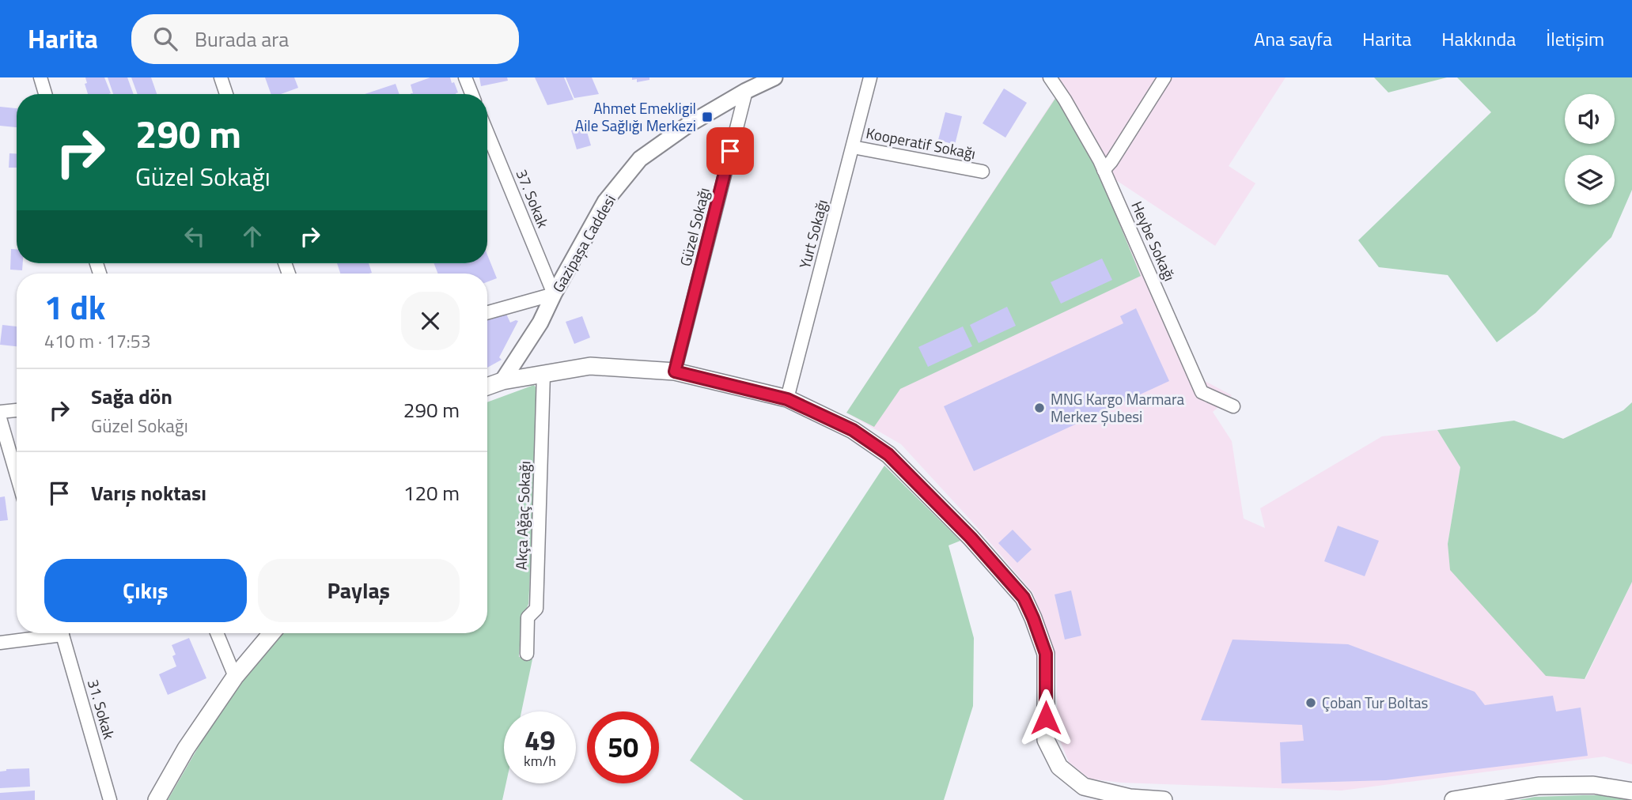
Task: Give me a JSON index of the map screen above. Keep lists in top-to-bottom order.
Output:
{
  "streets": {
    "street": [
      "Kooperatif Sokağı",
      "37. Sokak",
      "Güzel Sokağı",
      "Yurt Sokağı",
      "Heybe Sokağı",
      "Gazipaşa Caddesi",
      "Akça Ağaç Sokağı",
      "31. Sokak"
    ]
  },
  "crossings": [
    ["Kooperatif Sokağı", "Yurt Sokağı"],
    ["37. Sokak", "Gazipaşa Caddesi"],
    ["Güzel Sokağı", "Gazipaşa Caddesi"]
  ],
  "places": {
    "transit": ["Ahmet Emekligil Aile Sağlığı Merkezi"],
    "other": ["MNG Kargo Marmara Merkez Şubesi", "Çoban Tur Boltas"]
  },
  "page": {
    "header": "Harita",
    "search": "Burada ara",
    "nav": [
      "Ana sayfa",
      "Harita",
      "Hakkında",
      "İletişim"
    ],
    "turn": ["290 m", "Güzel Sokağı"],
    "heading": ["1 dk", "410 m · 17:53"],
    "list": [
      {
        "name": "Sağa dön",
        "note": "Güzel Sokağı",
        "value": "290 m"
      },
      {
        "name": "Varış noktası",
        "value": "120 m"
      }
    ],
    "buttons": ["Çıkış", "Paylaş"],
    "speed": "49 km/h",
    "limit": "50"
  }
}
